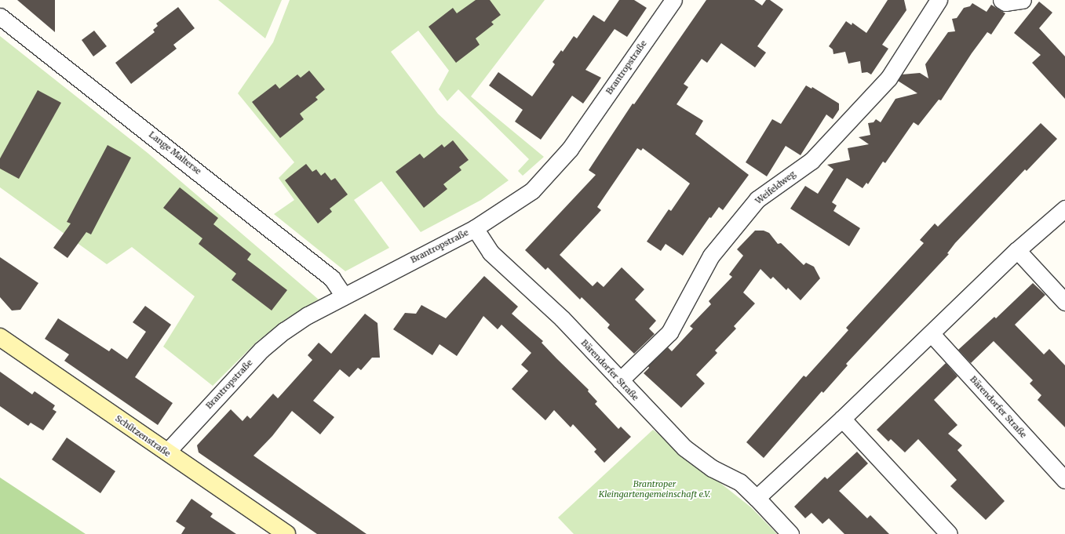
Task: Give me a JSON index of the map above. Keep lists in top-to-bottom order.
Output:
{
  "streets": {
    "street": [
      "Brantropstraße",
      "Lange Malterse",
      "Weifeldweg",
      "Bärendorfer Straße",
      "Schützenstraße"
    ]
  },
  "crossings": [
    ["Brantropstraße", "Lange Malterse"],
    ["Brantropstraße", "Bärendorfer Straße"],
    ["Brantropstraße", "Schützenstraße"],
    ["Weifeldweg", "Bärendorfer Straße"]
  ],
  "parks": ["Brantroper Kleingartengemeinschaft e.V."]
}
